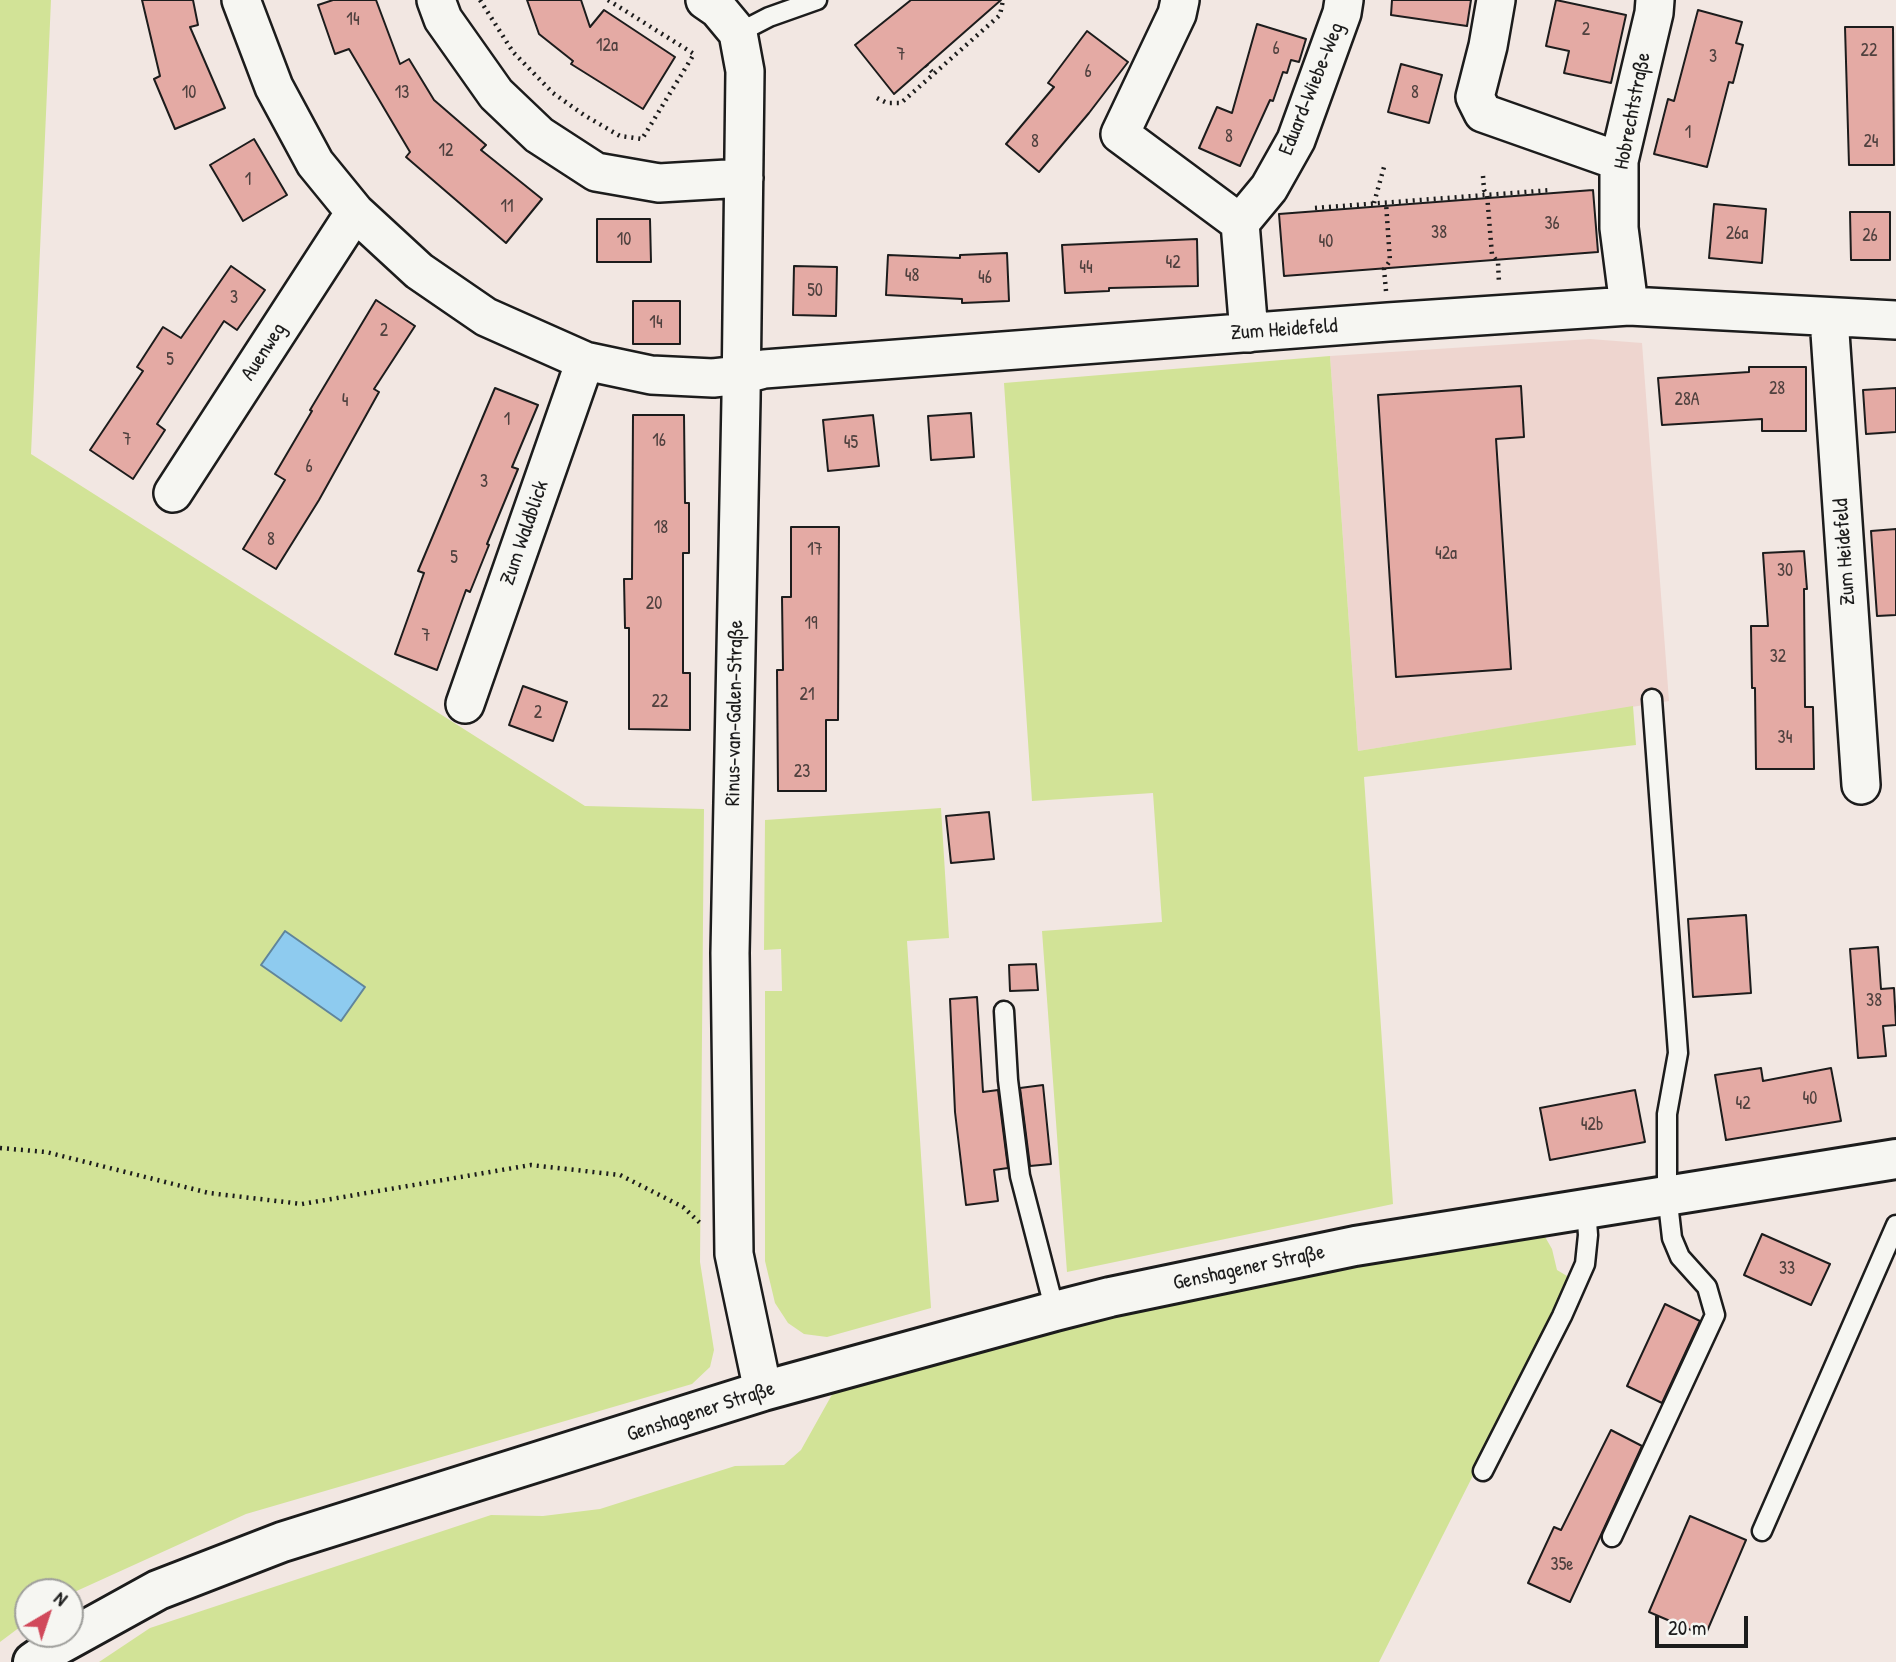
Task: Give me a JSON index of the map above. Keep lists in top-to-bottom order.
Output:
{
  "streets": {
    "street": [
      "Eduard-Wiebe-Weg",
      "Hobrechtstraße",
      "Zum Heidefeld",
      "Auenweg",
      "Zum Waldblick",
      "Rinus-van-Galen-Straße",
      "Genshagener Straße"
    ]
  },
  "crossings": [
    ["Hobrechtstraße", "Zum Heidefeld"],
    ["Zum Heidefeld", "Auenweg"],
    ["Zum Heidefeld", "Zum Waldblick"],
    ["Zum Heidefeld", "Rinus-van-Galen-Straße"],
    ["Rinus-van-Galen-Straße", "Genshagener Straße"]
  ],
  "house_numbers": [
    "14",
    "2",
    "12a",
    "6",
    "22",
    "7",
    "3",
    "6",
    "10",
    "13",
    "8",
    "1",
    "8",
    "8",
    "24",
    "12",
    "1",
    "11",
    "36",
    "38",
    "26a",
    "26",
    "10",
    "40",
    "42",
    "44",
    "48",
    "46",
    "50",
    "3",
    "14",
    "2",
    "5",
    "28",
    "28A",
    "4",
    "1",
    "7",
    "16",
    "45",
    "6",
    "3",
    "18",
    "8",
    "17",
    "42a",
    "5",
    "30",
    "20",
    "19",
    "7",
    "32",
    "21",
    "22",
    "2",
    "34",
    "23",
    "38",
    "40",
    "42",
    "42b",
    "33",
    "35e"
  ],
  "scale_bar": "20 m",
  "north": "top right"
}
